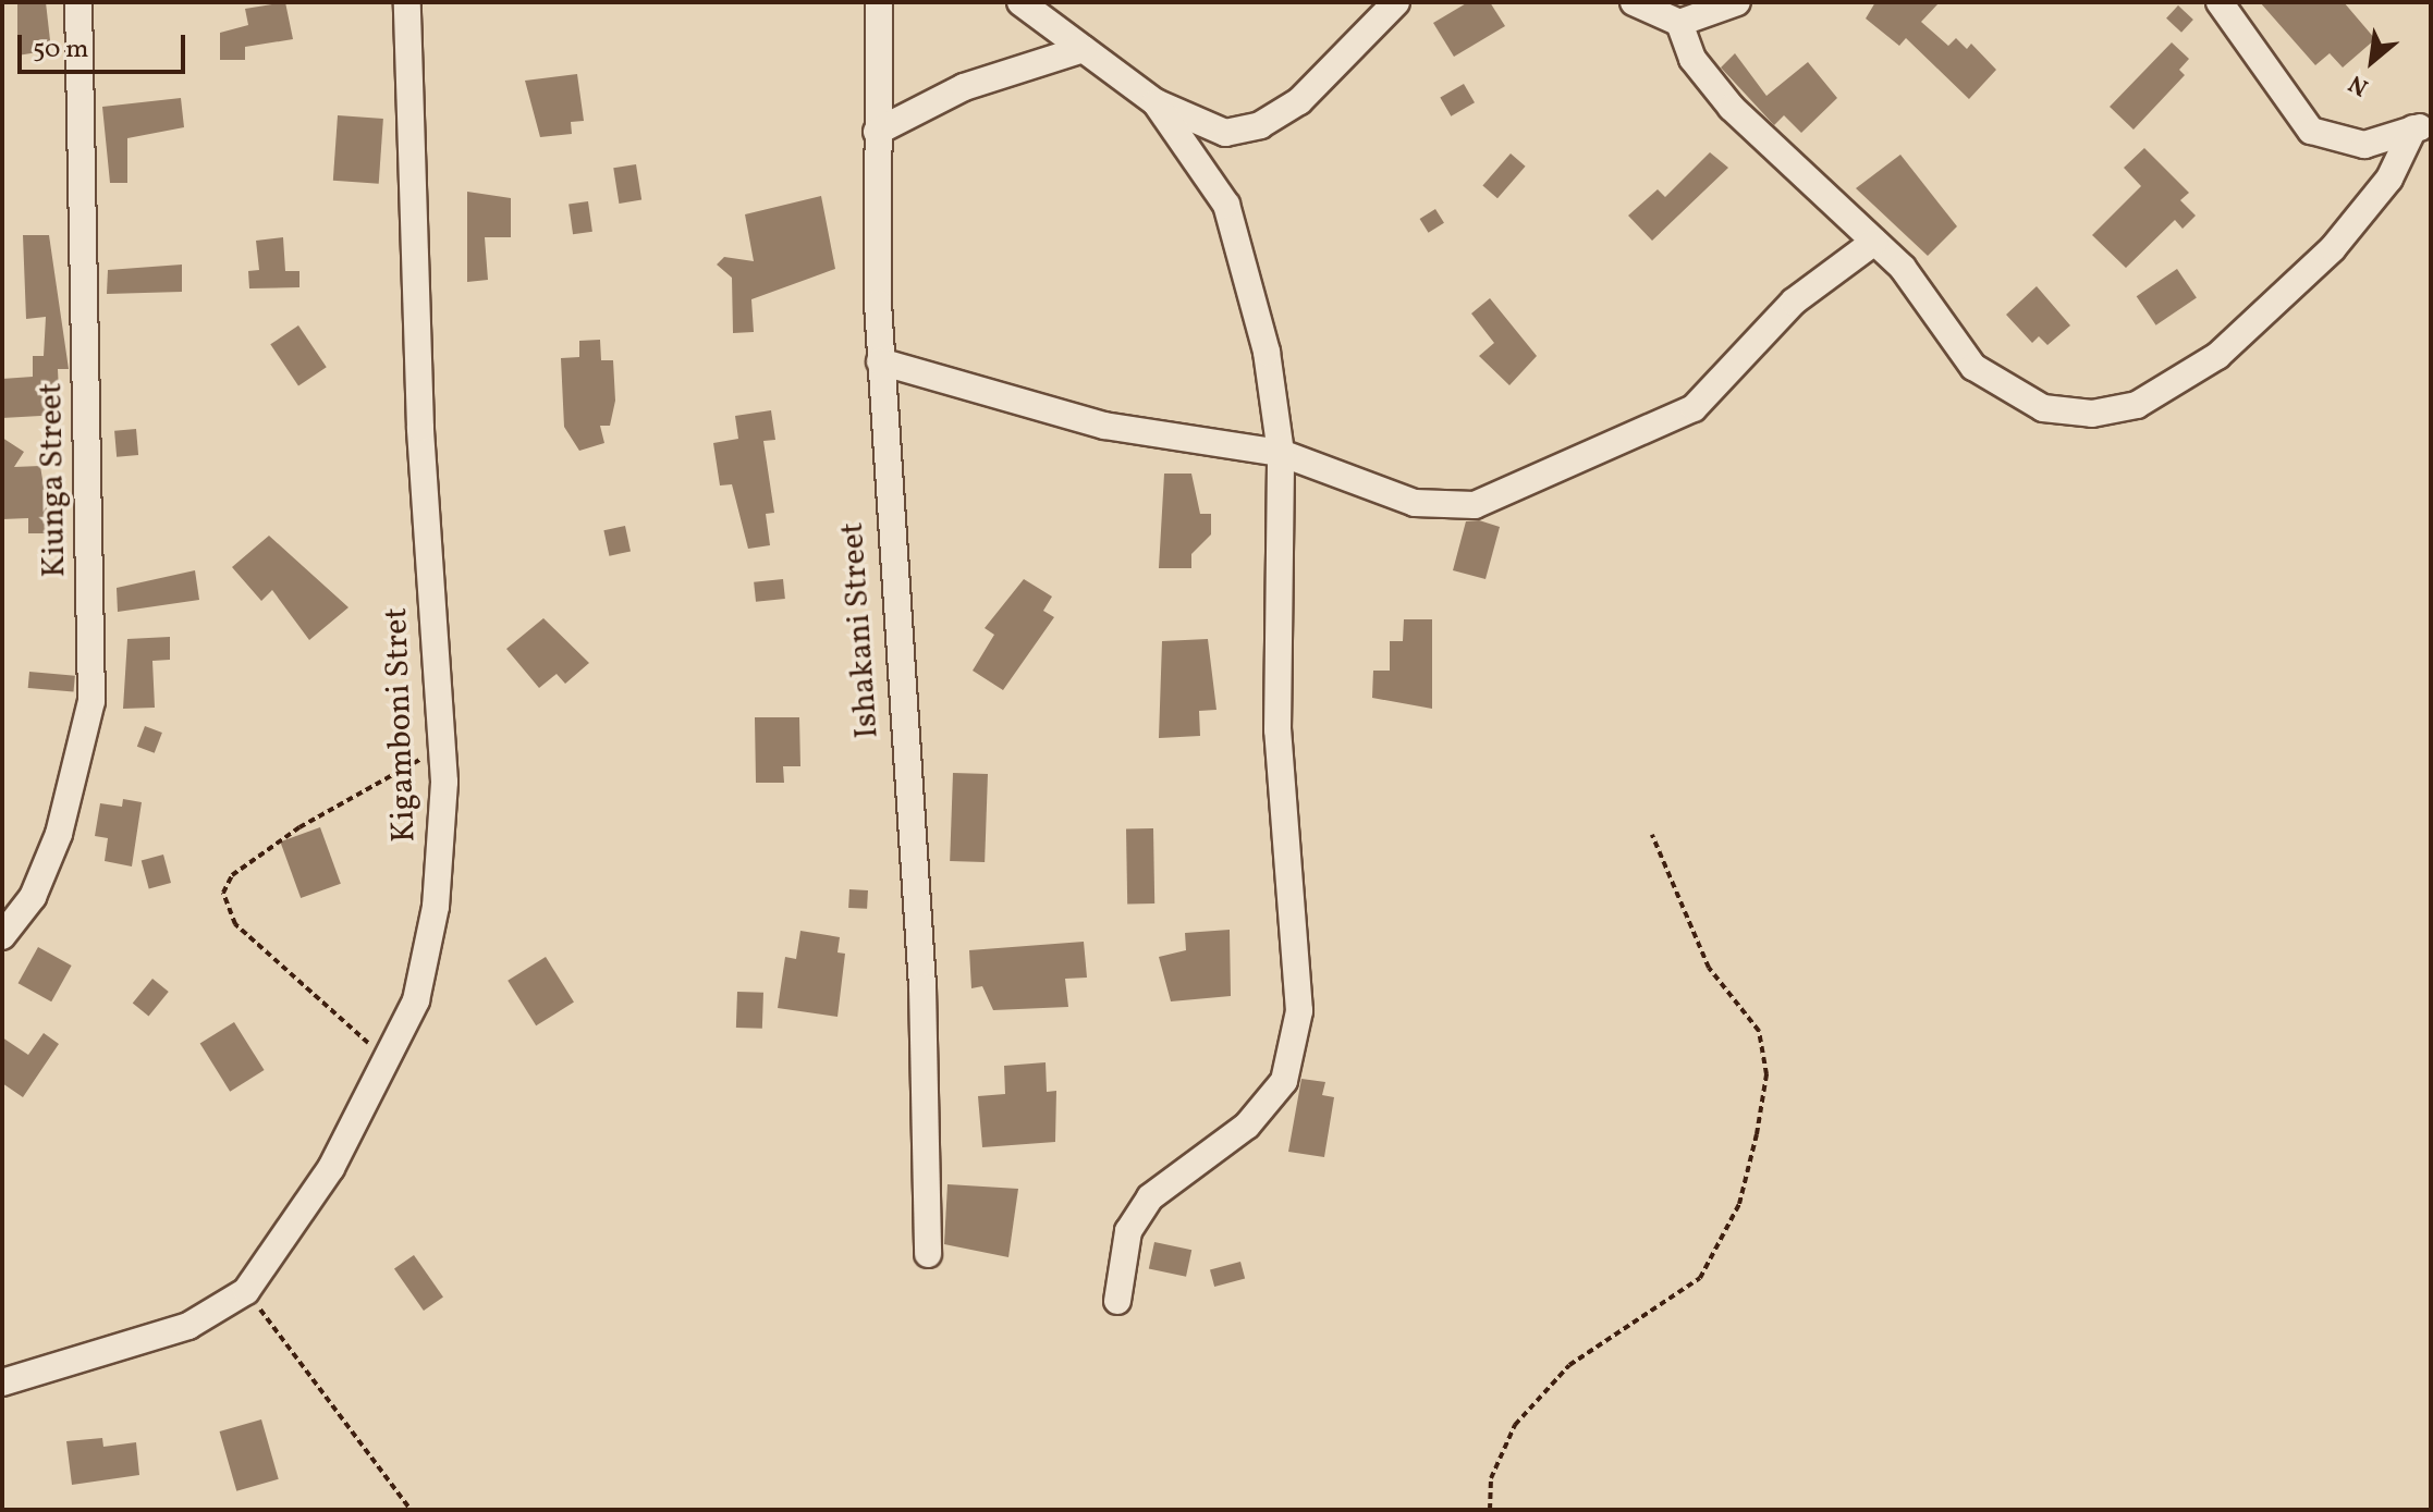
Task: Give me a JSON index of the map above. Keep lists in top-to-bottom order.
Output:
{
  "streets": {
    "street": ["Kiunga Street", "Ishakani Street", "Kigamboni Stret"]
  },
  "scale_bar": "50 m",
  "north": "bottom left"
}
